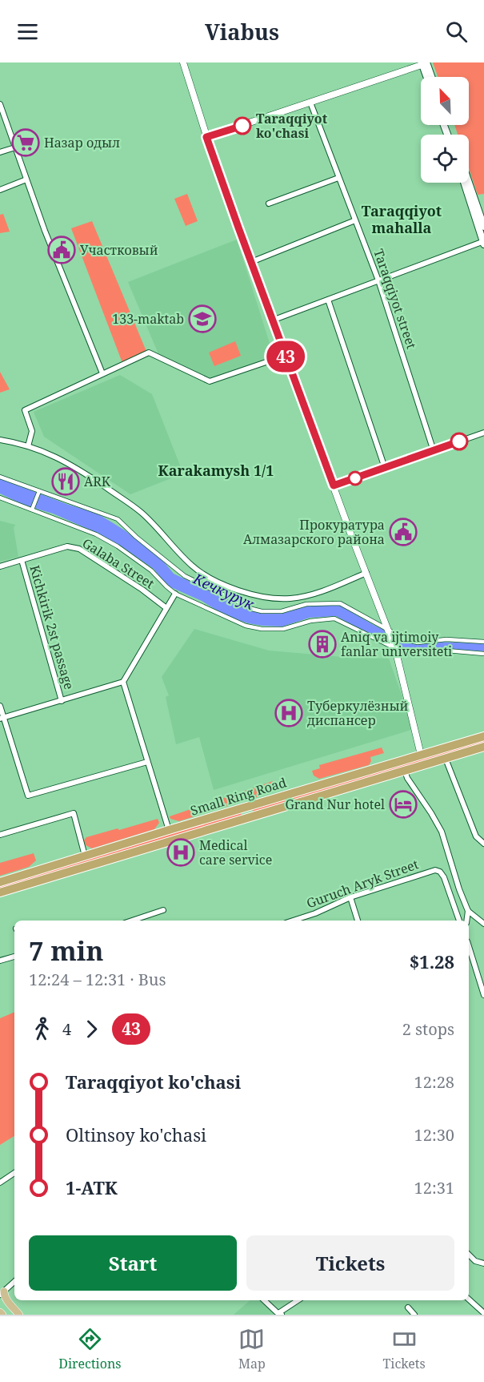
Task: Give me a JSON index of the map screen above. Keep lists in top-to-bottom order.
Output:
{
  "streets": {
    "highway": ["Small Ring Road"],
    "street": [
      "Taraqqiyot street",
      "Galaba Street",
      "Kichkirik 2st passage",
      "Guruch Aryk Street"
    ]
  },
  "crossings": [
    ["Galaba Street", "Kichkirik 2st passage"]
  ],
  "districts": ["Taraqqiyot mahalla", "Karakamysh 1/1"],
  "water": ["Кечкурук"],
  "places": {
    "other": ["Taraqqiyot ko'chasi"],
    "supermarket": ["Назар одыл"],
    "public building": ["Участковый", "Прокуратура Алмазарского района"],
    "school or university": ["133-maktab"],
    "restaurant": ["ARK"],
    "building": ["Aniq va ijtimoiy fanlar universiteti"],
    "hospital": ["Туберкулёзный диспансер", "Medical care service"],
    "hotel": ["Grand Nur hotel"]
  },
  "lines": ["bus line 43"],
  "north": "top left",
  "page": {
    "header": "Viabus",
    "on_map": "43",
    "heading": ["7 min", "12:24 – 12:31 · Bus", "$1.28"],
    "legs": ["4", "43", "2 stops"],
    "list": [
      {
        "name": "Taraqqiyot ko'chasi",
        "value": "12:28"
      },
      {
        "name": "Oltinsoy ko'chasi",
        "value": "12:30"
      },
      {
        "name": "1-ATK",
        "value": "12:31"
      }
    ],
    "buttons": ["Start", "Tickets"],
    "tabs": ["Directions", "Map", "Tickets"]
  }
}
